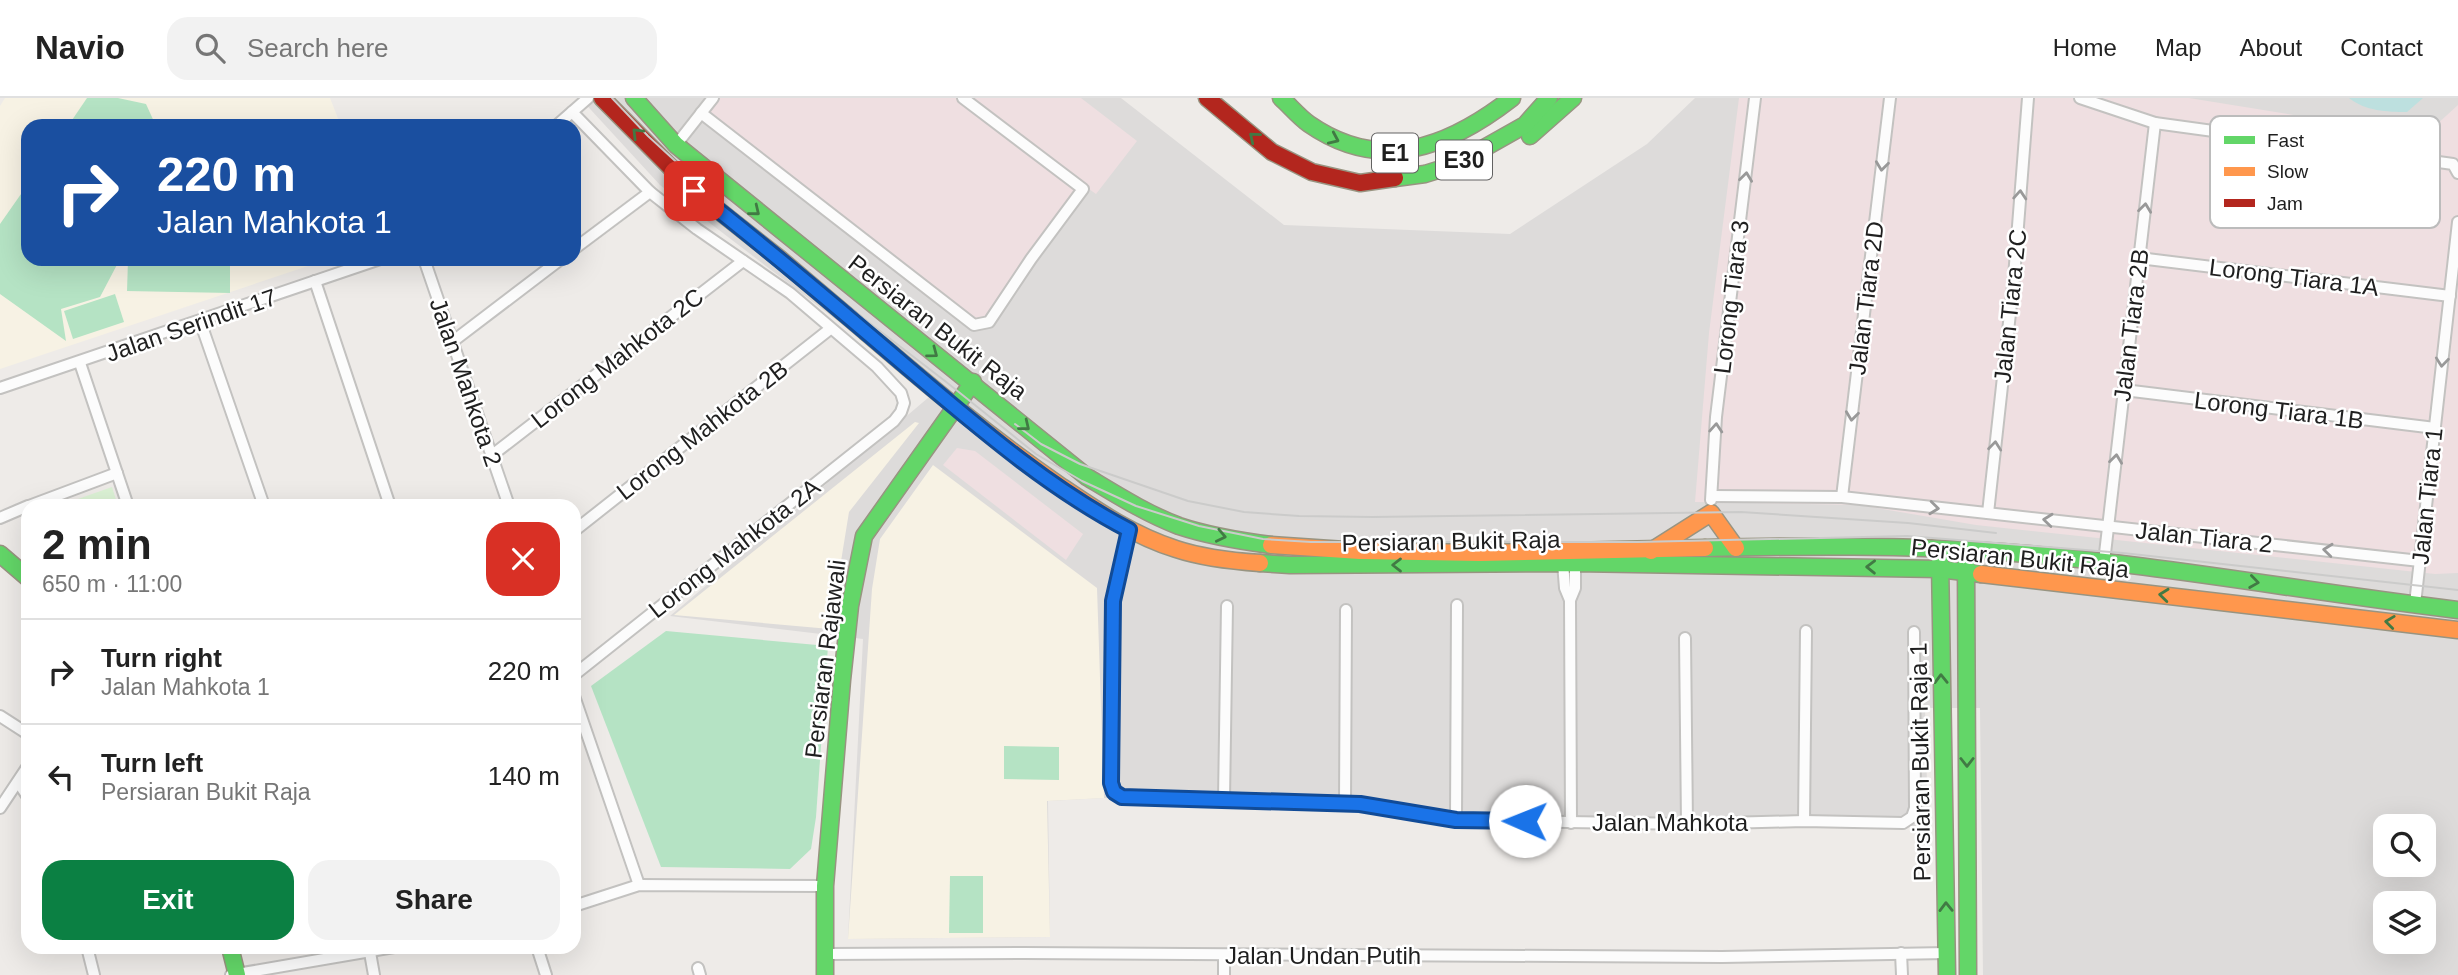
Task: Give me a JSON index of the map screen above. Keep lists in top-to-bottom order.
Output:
{
  "streets": {
    "main road": [
      "E1",
      "E30",
      "Persiaran Bukit Raja",
      "Persiaran Rajawali",
      "Persiaran Bukit Raja 1"
    ],
    "street": [
      "Lorong Tiara 1A",
      "Lorong Tiara 3",
      "Jalan Tiara 2D",
      "Jalan Tiara 2C",
      "Jalan Serindit 17",
      "Jalan Tiara 2B",
      "Lorong Mahkota 2C",
      "Jalan Mahkota 2",
      "Lorong Tiara 1B",
      "Lorong Mahkota 2B",
      "Jalan Tiara 1",
      "Jalan Tiara 2",
      "Lorong Mahkota 2A",
      "Jalan Mahkota",
      "Jalan Undan Putih"
    ]
  },
  "crossings": [
    ["Lorong Tiara 1A", "Jalan Tiara 2B"],
    ["Lorong Tiara 1A", "Jalan Tiara 1"],
    ["Lorong Tiara 3", "Jalan Tiara 2"],
    ["Jalan Tiara 2D", "Jalan Tiara 2"],
    ["Jalan Tiara 2C", "Jalan Tiara 2"],
    ["Jalan Tiara 2B", "Persiaran Bukit Raja"],
    ["Jalan Tiara 2B", "Lorong Tiara 1B"],
    ["Jalan Tiara 2B", "Jalan Tiara 2"],
    ["Persiaran Bukit Raja", "Jalan Tiara 1"],
    ["Persiaran Bukit Raja", "Persiaran Rajawali"],
    ["Persiaran Bukit Raja", "Persiaran Bukit Raja 1"],
    ["Persiaran Bukit Raja", "Jalan Mahkota"],
    ["Lorong Mahkota 2C", "Jalan Mahkota 2"],
    ["Lorong Tiara 1B", "Jalan Tiara 1"],
    ["Lorong Mahkota 2B", "Lorong Mahkota 2A"],
    ["Jalan Tiara 1", "Jalan Tiara 2"],
    ["Persiaran Rajawali", "Jalan Undan Putih"],
    ["Persiaran Bukit Raja 1", "Jalan Undan Putih"]
  ],
  "one_way": [
    "Lorong Tiara 3",
    "Jalan Tiara 2D",
    "Jalan Tiara 2C",
    "Jalan Tiara 2B"
  ],
  "legend": ["Fast", "Slow", "Jam"],
  "page": {
    "header": "Navio",
    "search": "Search here",
    "nav": [
      "Home",
      "Map",
      "About",
      "Contact"
    ],
    "turn": ["220 m", "Jalan Mahkota 1"],
    "heading": ["2 min", "650 m · 11:00"],
    "list": [
      {
        "name": "Turn right",
        "note": "Jalan Mahkota 1",
        "value": "220 m"
      },
      {
        "name": "Turn left",
        "note": "Persiaran Bukit Raja",
        "value": "140 m"
      }
    ],
    "buttons": ["Exit", "Share"]
  }
}
